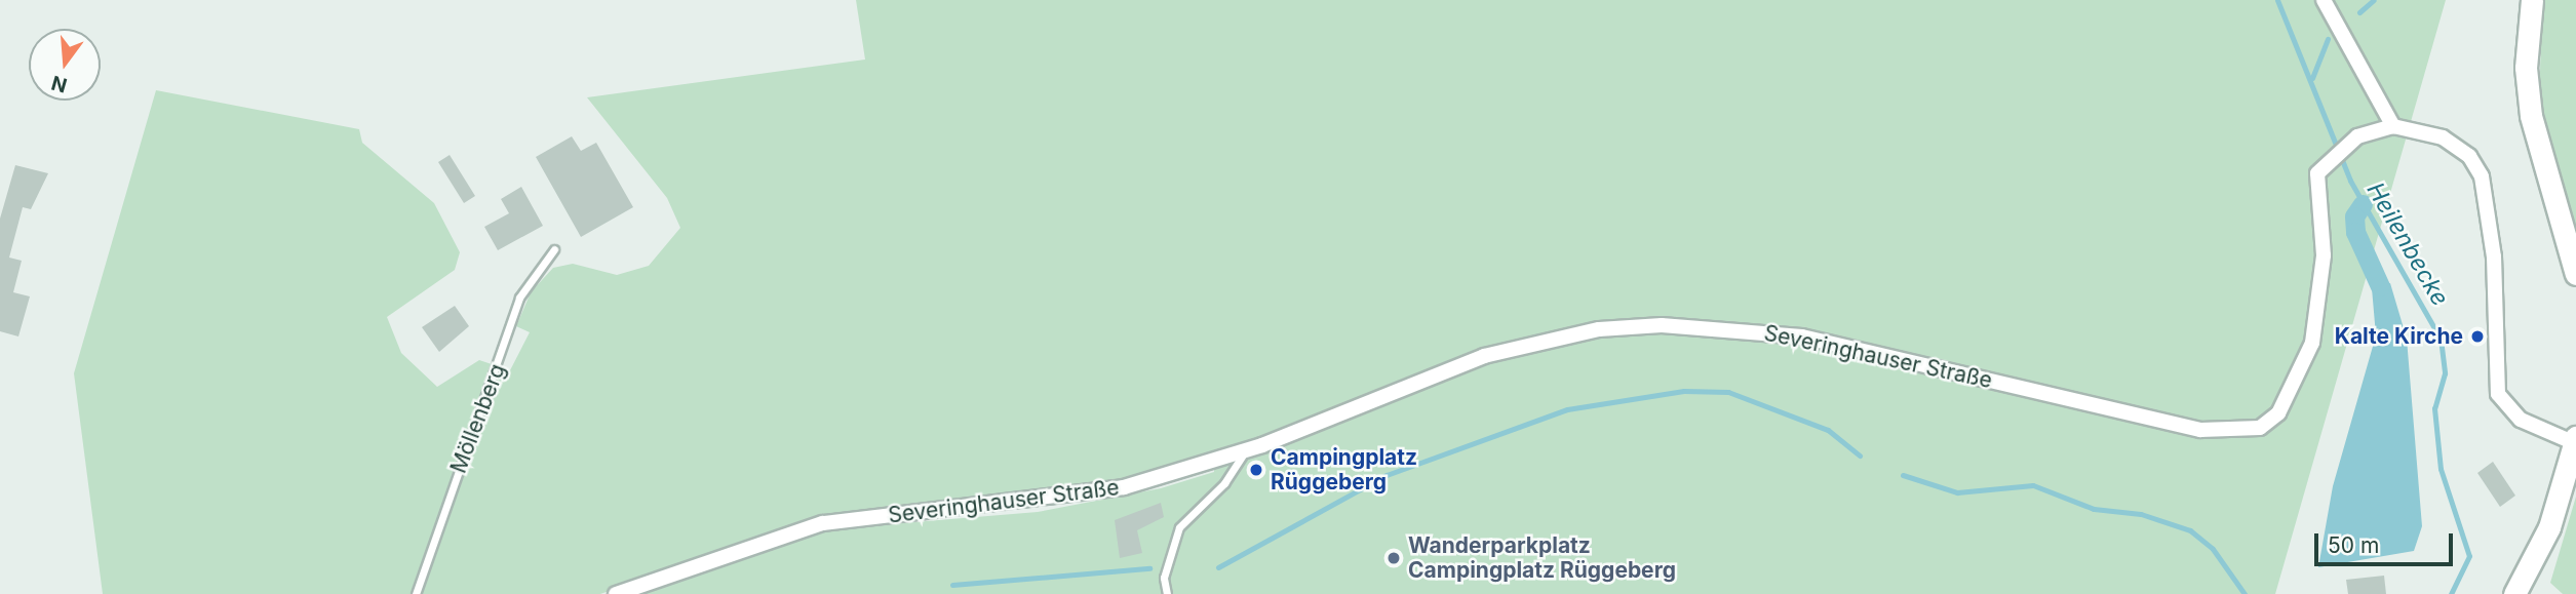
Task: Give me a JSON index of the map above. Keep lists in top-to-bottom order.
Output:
{
  "streets": {
    "street": ["Severinghauser Straße"],
    "lane": ["Möllenberg"]
  },
  "water": ["Heilenbecke"],
  "places": ["Kalte Kirche", "Campingplatz Rüggeberg", "Wanderparkplatz Campingplatz Rüggeberg"],
  "scale_bar": "50 m",
  "north": "bottom"
}
